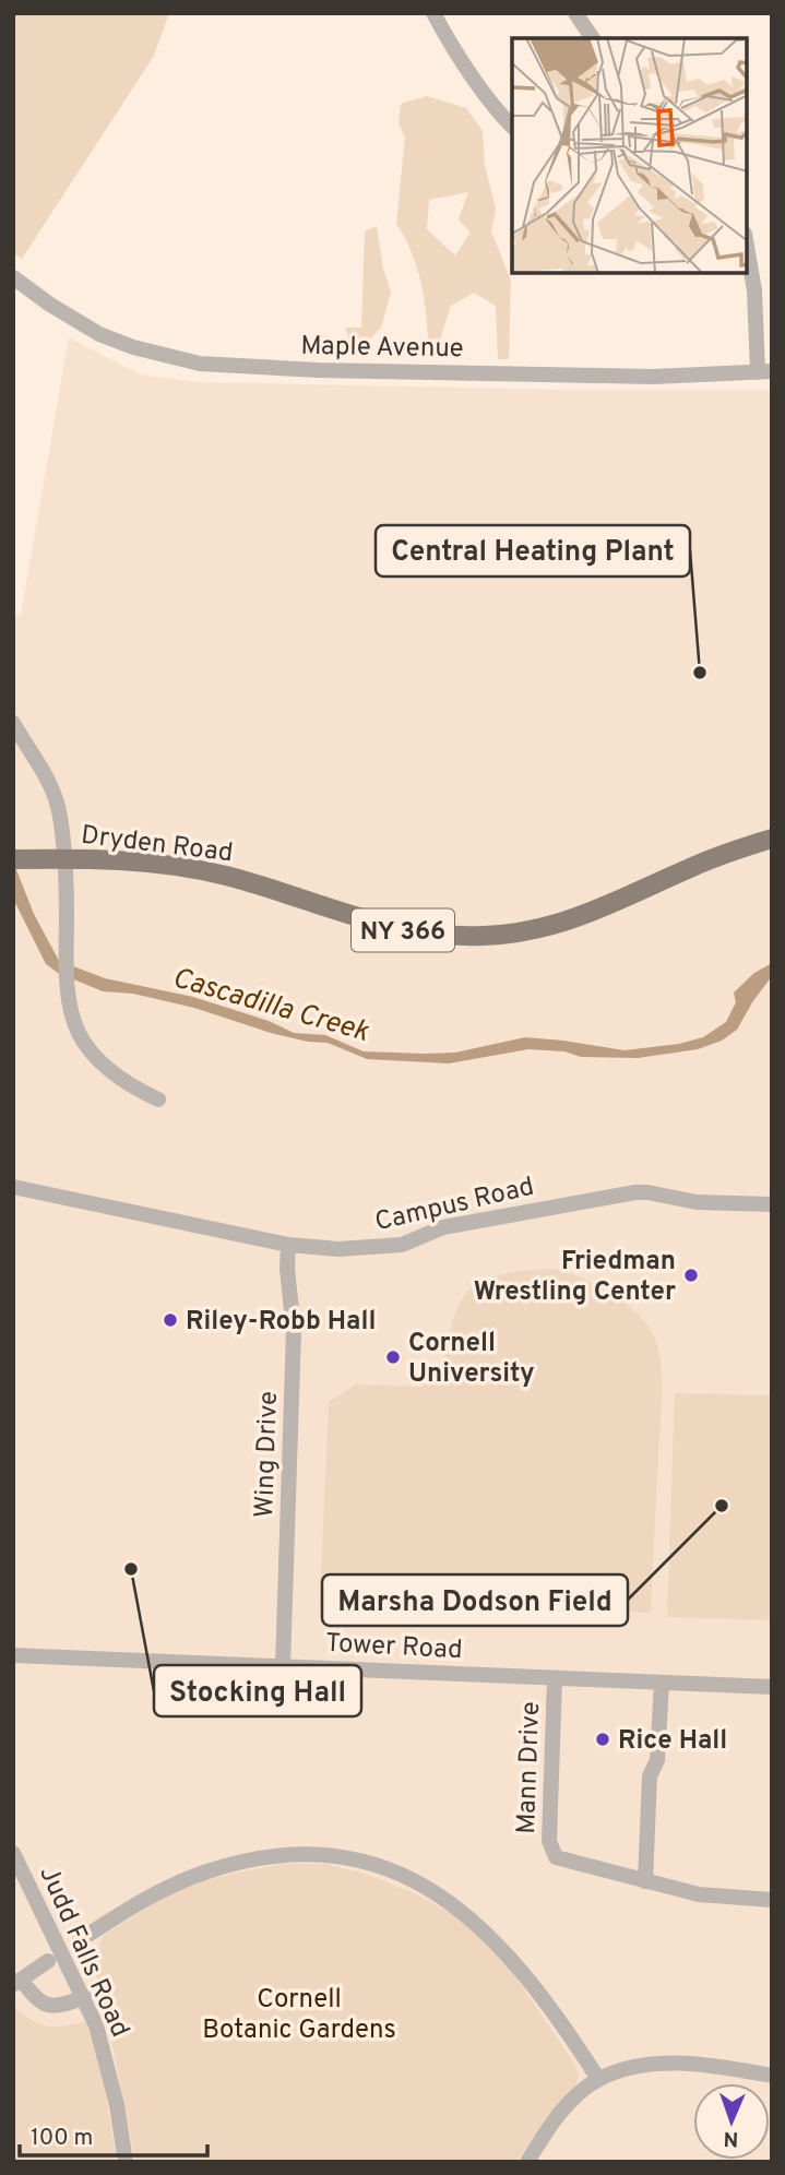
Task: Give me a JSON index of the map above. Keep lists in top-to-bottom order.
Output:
{
  "streets": {
    "main road": ["Dryden Road", "NY 366"],
    "street": [
      "Maple Avenue",
      "Campus Road",
      "Wing Drive",
      "Tower Road",
      "Mann Drive",
      "Judd Falls Road"
    ]
  },
  "crossings": [
    ["Campus Road", "Wing Drive"],
    ["Wing Drive", "Tower Road"],
    ["Tower Road", "Mann Drive"]
  ],
  "water": ["Cascadilla Creek"],
  "parks": ["Cornell Botanic Gardens"],
  "places": [
    "Central Heating Plant",
    "Friedman Wrestling Center",
    "Riley-Robb Hall",
    "Cornell University",
    "Marsha Dodson Field",
    "Stocking Hall",
    "Rice Hall"
  ],
  "scale_bar": "100 m",
  "north": "bottom"
}
